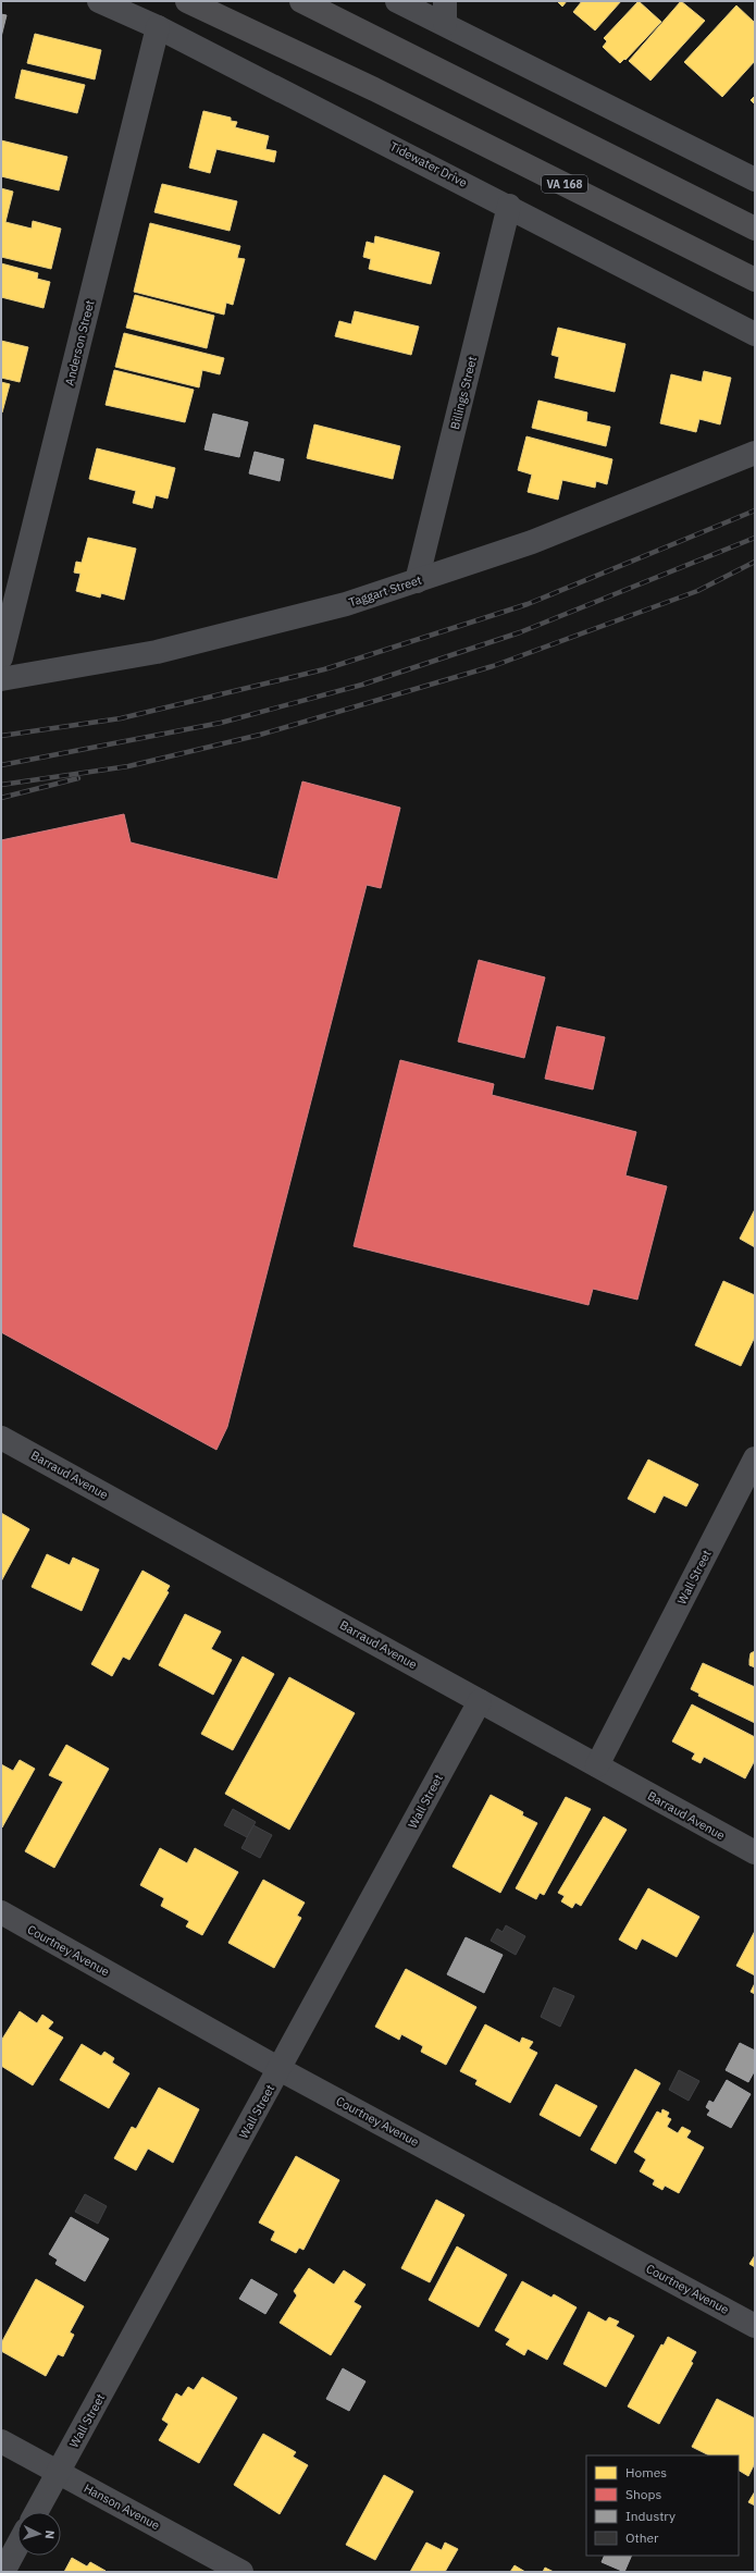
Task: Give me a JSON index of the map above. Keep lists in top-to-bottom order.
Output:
{
  "streets": {
    "highway": ["VA 168"],
    "street": [
      "Tidewater Drive",
      "Anderson Street",
      "Billings Street",
      "Taggart Street",
      "Barraud Avenue",
      "Wall Street",
      "Courtney Avenue",
      "Hanson Avenue"
    ]
  },
  "crossings": [
    ["Tidewater Drive", "Anderson Street"],
    ["Tidewater Drive", "Billings Street"],
    ["Billings Street", "Taggart Street"],
    ["Barraud Avenue", "Wall Street"],
    ["Wall Street", "Courtney Avenue"],
    ["Wall Street", "Hanson Avenue"]
  ],
  "legend": [
    "Homes",
    "Shops",
    "Industry",
    "Other"
  ],
  "north": "right"
}
